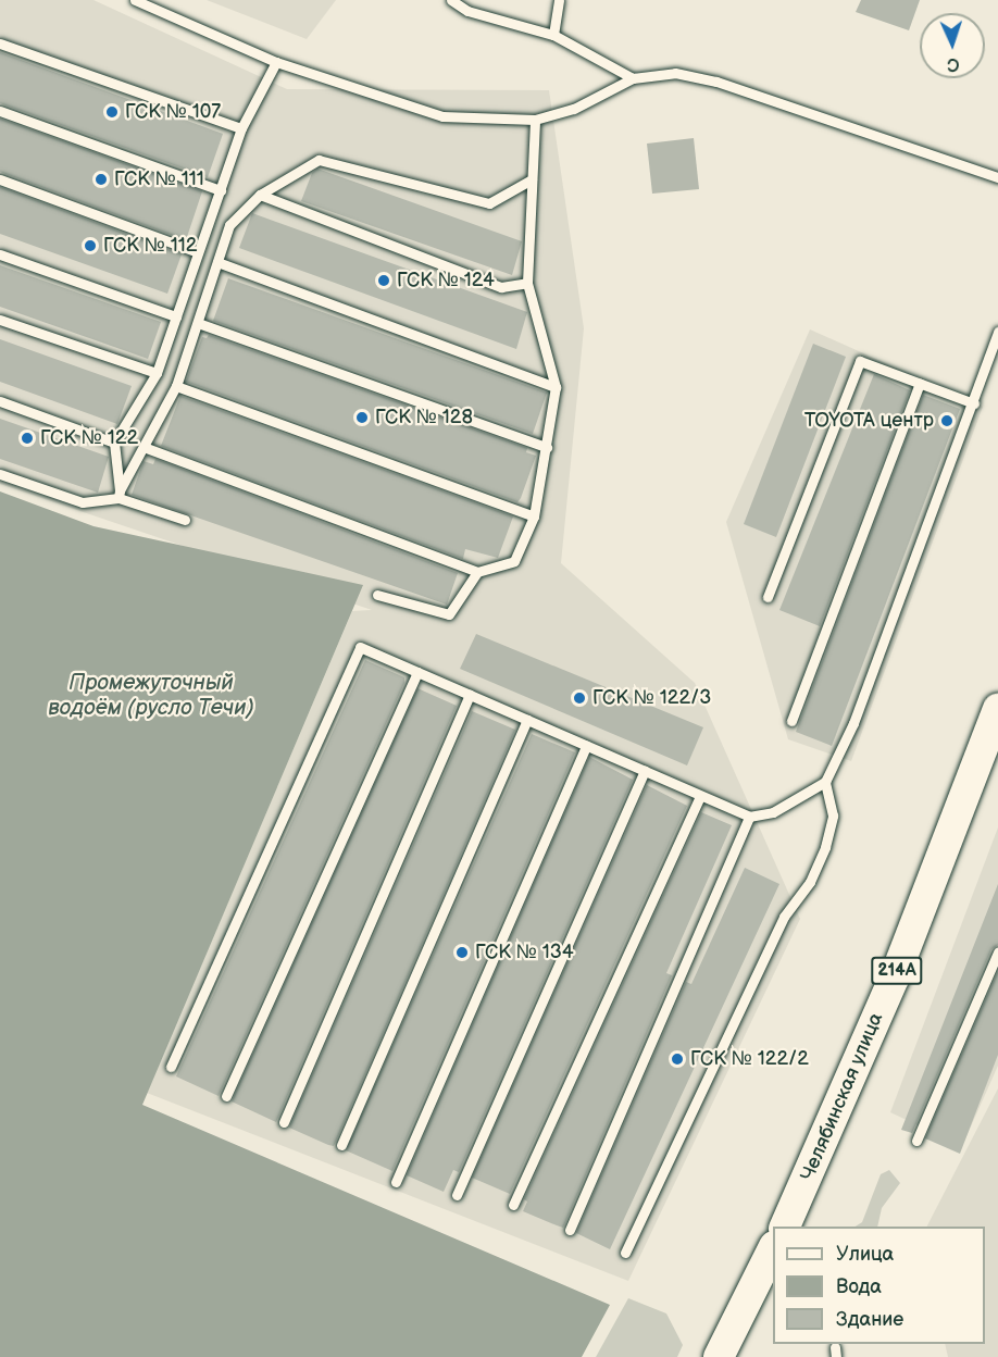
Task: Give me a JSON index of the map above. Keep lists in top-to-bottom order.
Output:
{
  "streets": {
    "main road": ["214А", "Челябинская улица"]
  },
  "water": ["Промежуточный водоём (русло Течи)"],
  "places": [
    "ГСК № 107",
    "ГСК № 111",
    "ГСК № 112",
    "ГСК № 124",
    "ГСК № 128",
    "TOYOTA центр",
    "ГСК № 122",
    "ГСК № 122/3",
    "ГСК № 134",
    "ГСК № 122/2"
  ],
  "legend": ["Улица", "Вода", "Здание"],
  "north": "bottom"
}
